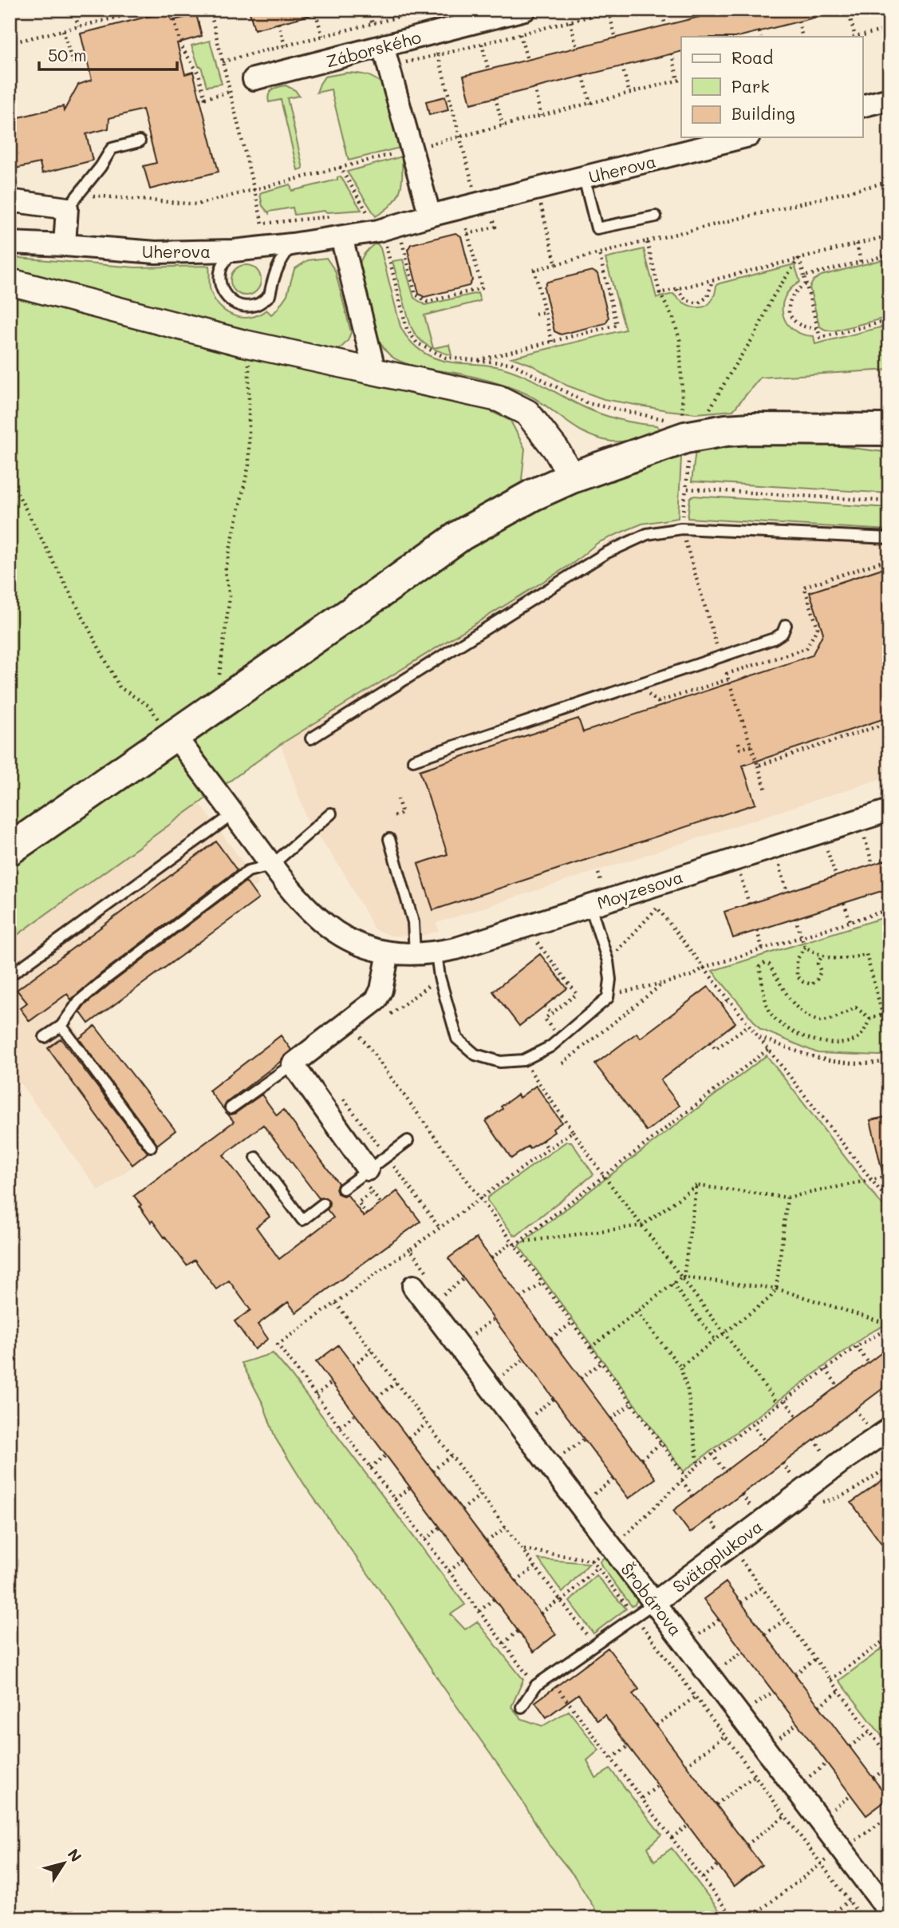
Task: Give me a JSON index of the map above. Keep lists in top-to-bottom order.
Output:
{
  "streets": {
    "street": [
      "Záborského",
      "Uherova",
      "Moyzesova",
      "Svätoplukova",
      "Šrobárova"
    ]
  },
  "crossings": [
    ["Svätoplukova", "Šrobárova"]
  ],
  "legend": ["Road", "Park", "Building"],
  "scale_bar": "50 m",
  "north": "top right"
}
